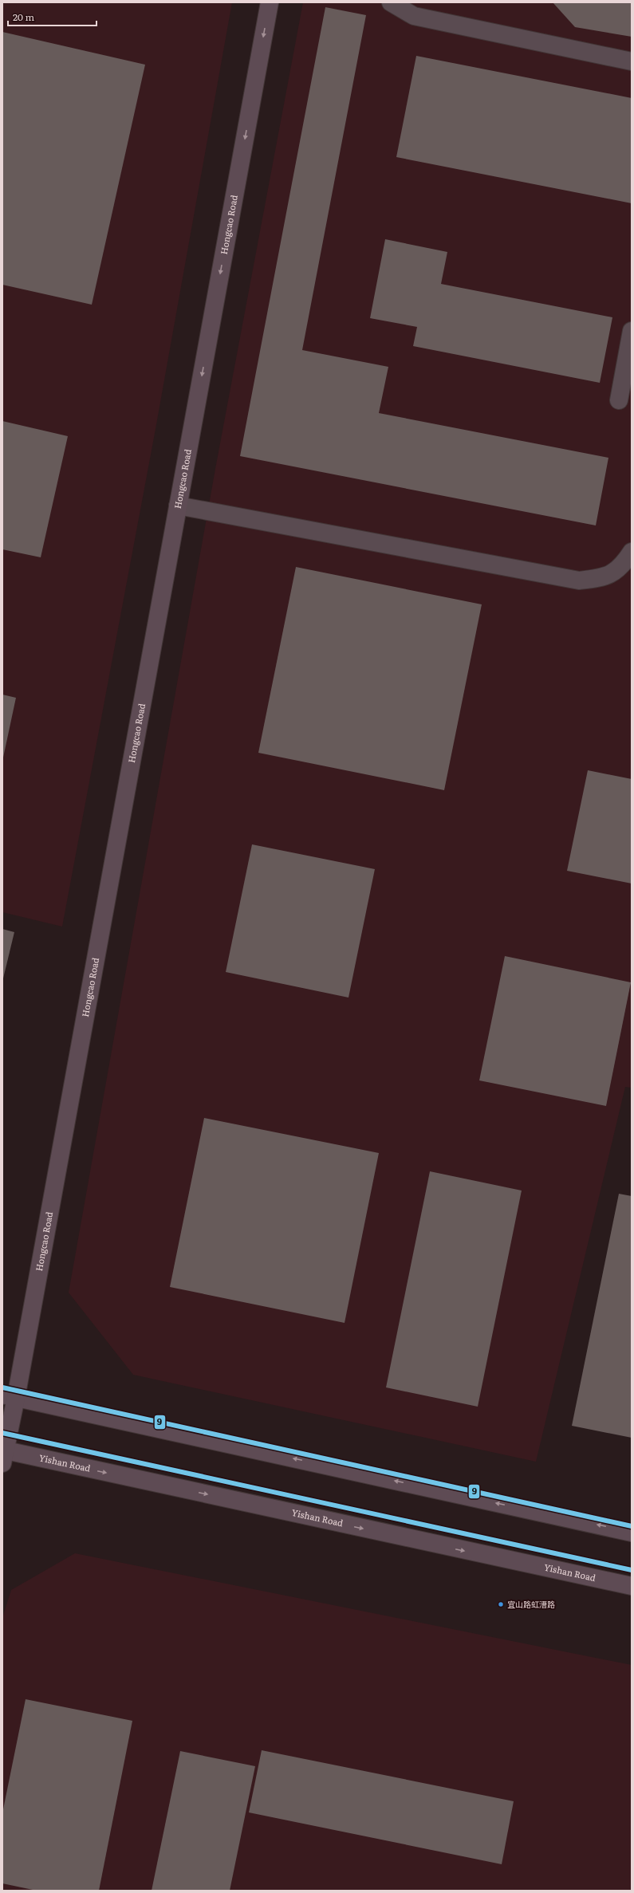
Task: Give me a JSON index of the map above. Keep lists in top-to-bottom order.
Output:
{
  "streets": {
    "main road": ["Hongcao Road", "Yishan Road"]
  },
  "crossings": [
    ["Hongcao Road", "Yishan Road"]
  ],
  "places": ["宜山路虹漕路"],
  "lines": ["transit line 9"],
  "scale_bar": "20 m"
}
